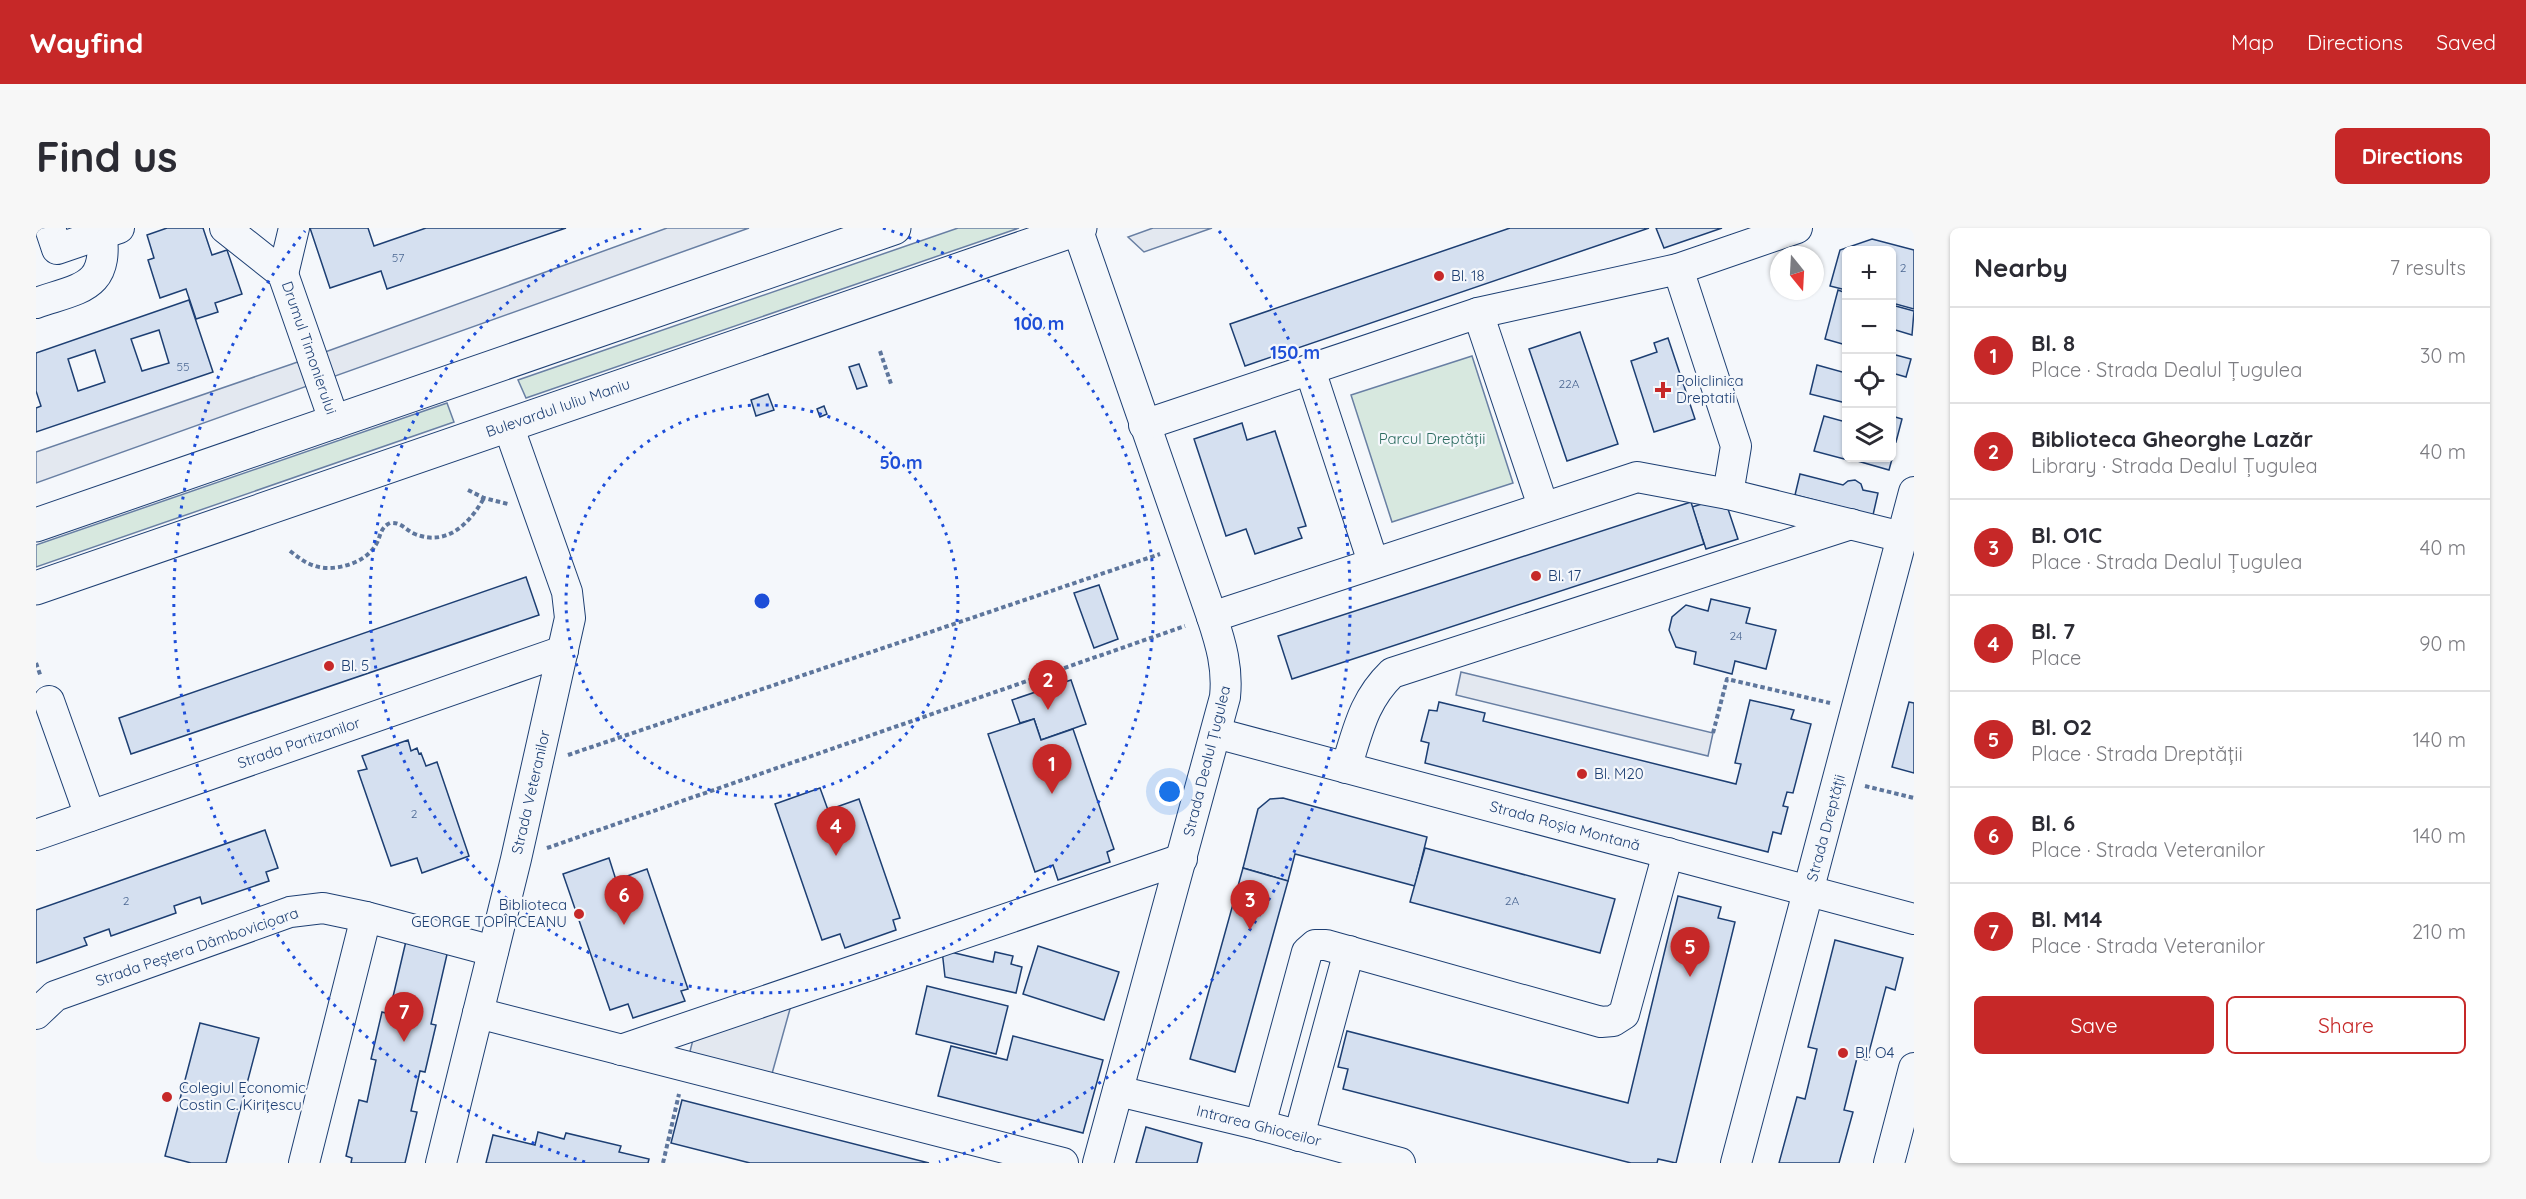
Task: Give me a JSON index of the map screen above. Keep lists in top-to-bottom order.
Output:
{
  "streets": {
    "main road": ["Bulevardul Iuliu Maniu"],
    "street": [
      "Drumul Timonierului",
      "Strada Partizanilor",
      "Strada Dealul Țugulea",
      "Strada Veteranilor",
      "Strada Roșia Montană",
      "Strada Dreptății",
      "Strada Peștera Dâmbovicioara",
      "Intrarea Ghioceilor"
    ]
  },
  "crossings": [
    ["Bulevardul Iuliu Maniu", "Strada Dealul Țugulea"],
    ["Bulevardul Iuliu Maniu", "Strada Veteranilor"],
    ["Strada Partizanilor", "Strada Veteranilor"],
    ["Strada Dealul Țugulea", "Strada Roșia Montană"],
    ["Strada Dealul Țugulea", "Intrarea Ghioceilor"],
    ["Strada Veteranilor", "Strada Peștera Dâmbovicioara"],
    ["Strada Roșia Montană", "Strada Dreptății"]
  ],
  "parks": ["Parcul Dreptății"],
  "places": {
    "other": [
      "Bl. 18",
      "Bl. 17",
      "Bl. 5",
      "Bl. M20",
      "Biblioteca GEORGE TOPÎRCEANU",
      "Bl. O4",
      "Colegiul Economic Costin C. Kirițescu"
    ],
    "health": ["Policlinica Dreptatii"]
  },
  "house_numbers": [
    "57",
    "2",
    "55",
    "22A",
    "24",
    "2",
    "2",
    "2A"
  ],
  "north": "bottom",
  "page": {
    "header": "Wayfind",
    "nav": ["Map", "Directions", "Saved"],
    "buttons": [
      "Directions",
      ["Save", "Share"]
    ],
    "title": "Find us",
    "heading": ["Nearby", "7 results"],
    "map_buttons": ["+", "−"],
    "list": [
      {
        "mark": "1",
        "name": "Bl. 8",
        "note": "Place · Strada Dealul Țugulea",
        "value": "30 m"
      },
      {
        "mark": "2",
        "name": "Biblioteca Gheorghe Lazăr",
        "note": "Library · Strada Dealul Țugulea",
        "value": "40 m"
      },
      {
        "mark": "3",
        "name": "Bl. O1C",
        "note": "Place · Strada Dealul Țugulea",
        "value": "40 m"
      },
      {
        "mark": "4",
        "name": "Bl. 7",
        "note": "Place",
        "value": "90 m"
      },
      {
        "mark": "5",
        "name": "Bl. O2",
        "note": "Place · Strada Dreptății",
        "value": "140 m"
      },
      {
        "mark": "6",
        "name": "Bl. 6",
        "note": "Place · Strada Veteranilor",
        "value": "140 m"
      },
      {
        "mark": "7",
        "name": "Bl. M14",
        "note": "Place · Strada Veteranilor",
        "value": "210 m"
      }
    ],
    "pins": [
      "2",
      "1",
      "4",
      "6",
      "3",
      "5",
      "7"
    ]
  },
  "rings": ["100 m", "150 m", "50 m"]
}
